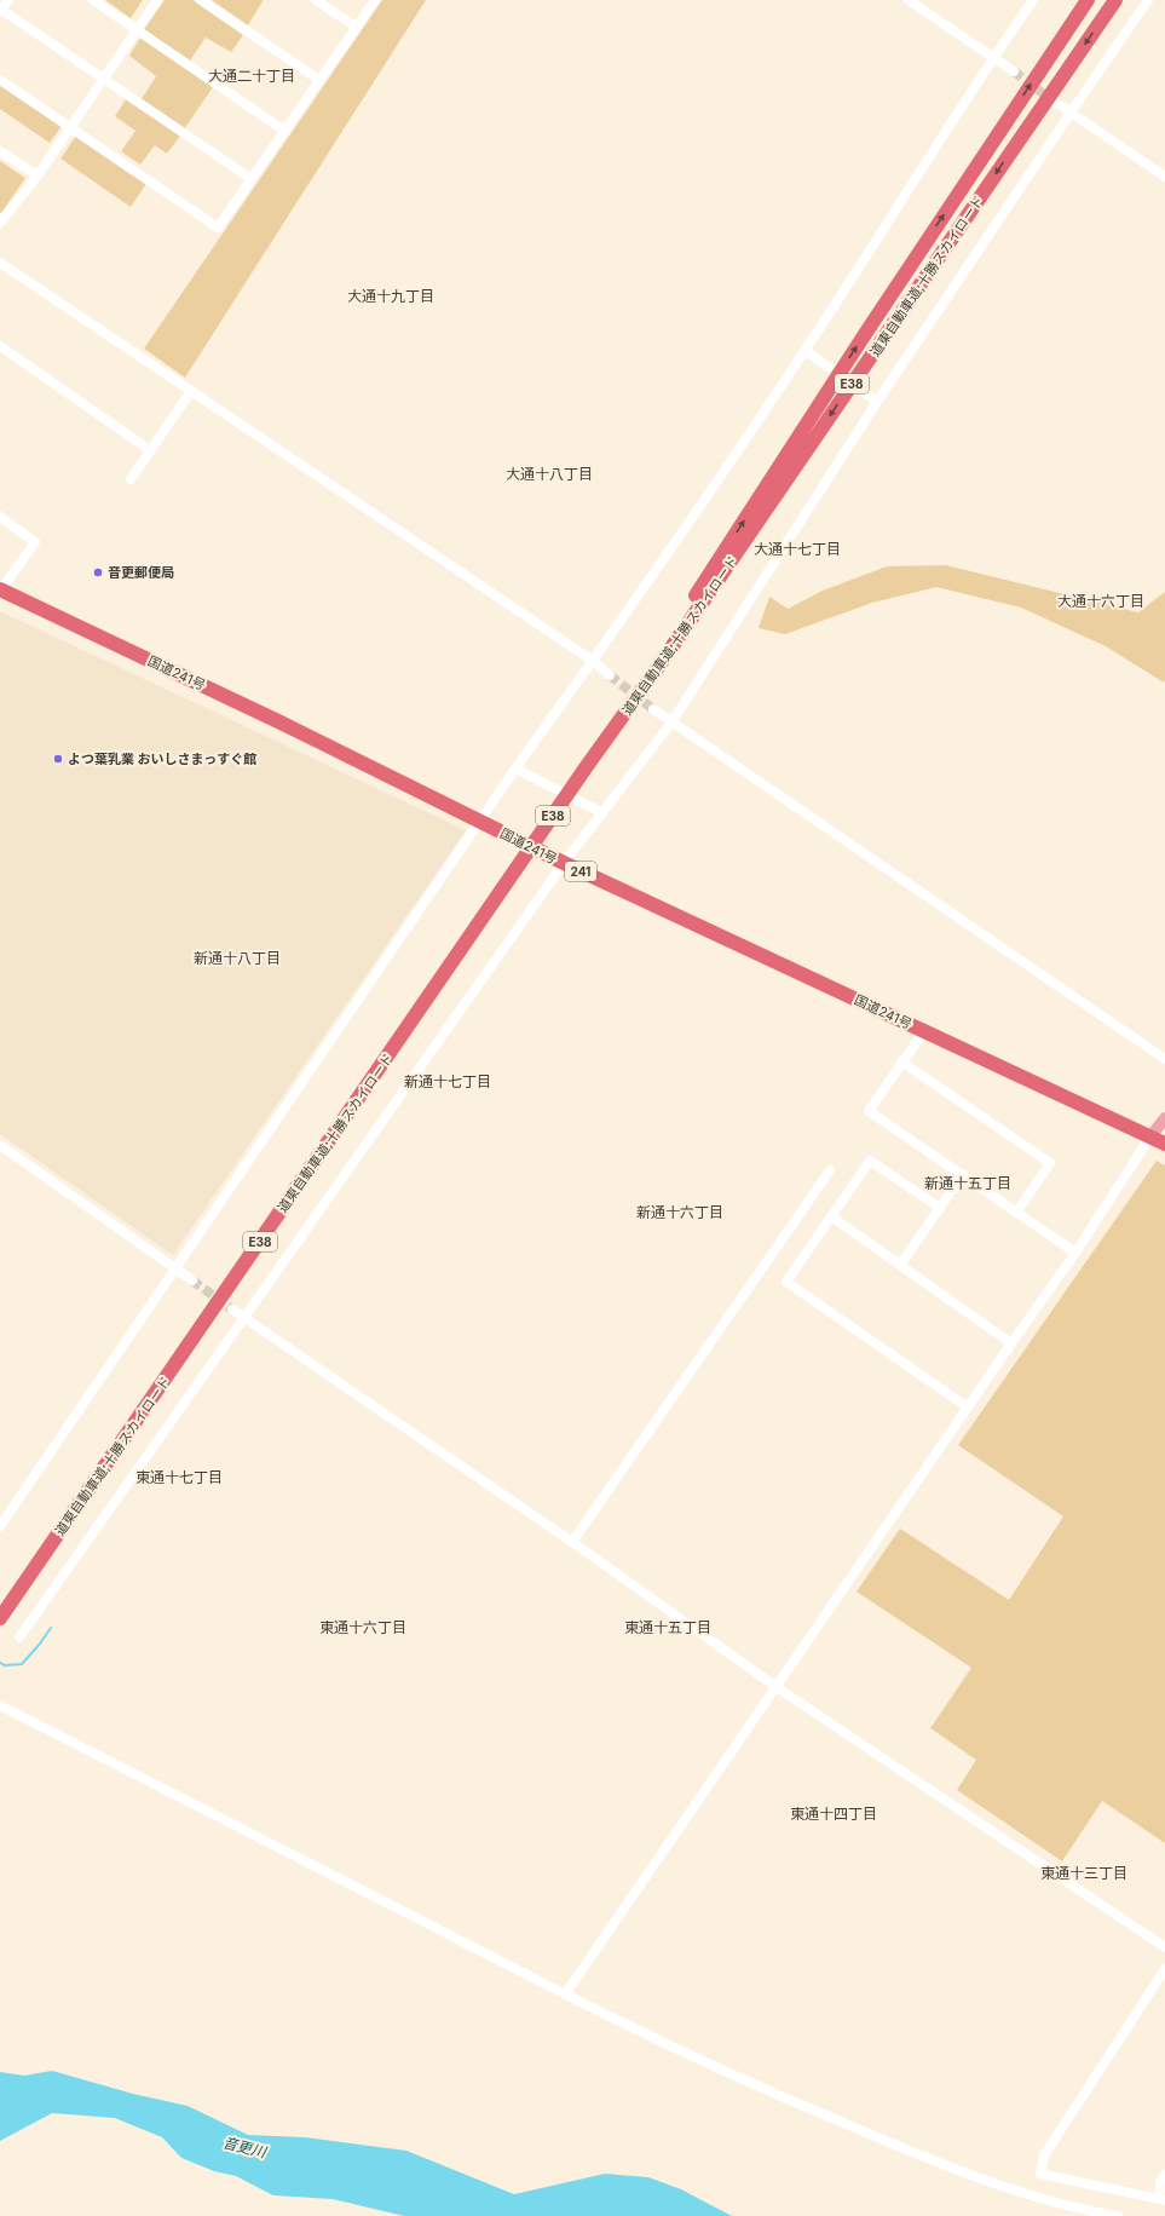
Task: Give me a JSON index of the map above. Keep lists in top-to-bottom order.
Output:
{
  "streets": {
    "highway": [
      "道東自動車道;十勝スカイロード",
      "E38",
      "国道241号",
      "241"
    ]
  },
  "districts": [
    "大通二十丁目",
    "大通十九丁目",
    "大通十八丁目",
    "大通十七丁目",
    "大通十六丁目",
    "新通十八丁目",
    "新通十七丁目",
    "新通十五丁目",
    "新通十六丁目",
    "東通十七丁目",
    "東通十六丁目",
    "東通十五丁目",
    "東通十四丁目",
    "東通十三丁目"
  ],
  "water": ["音更川"],
  "places": ["音更郵便局", "よつ葉乳業 おいしさまっすぐ館"]
}
